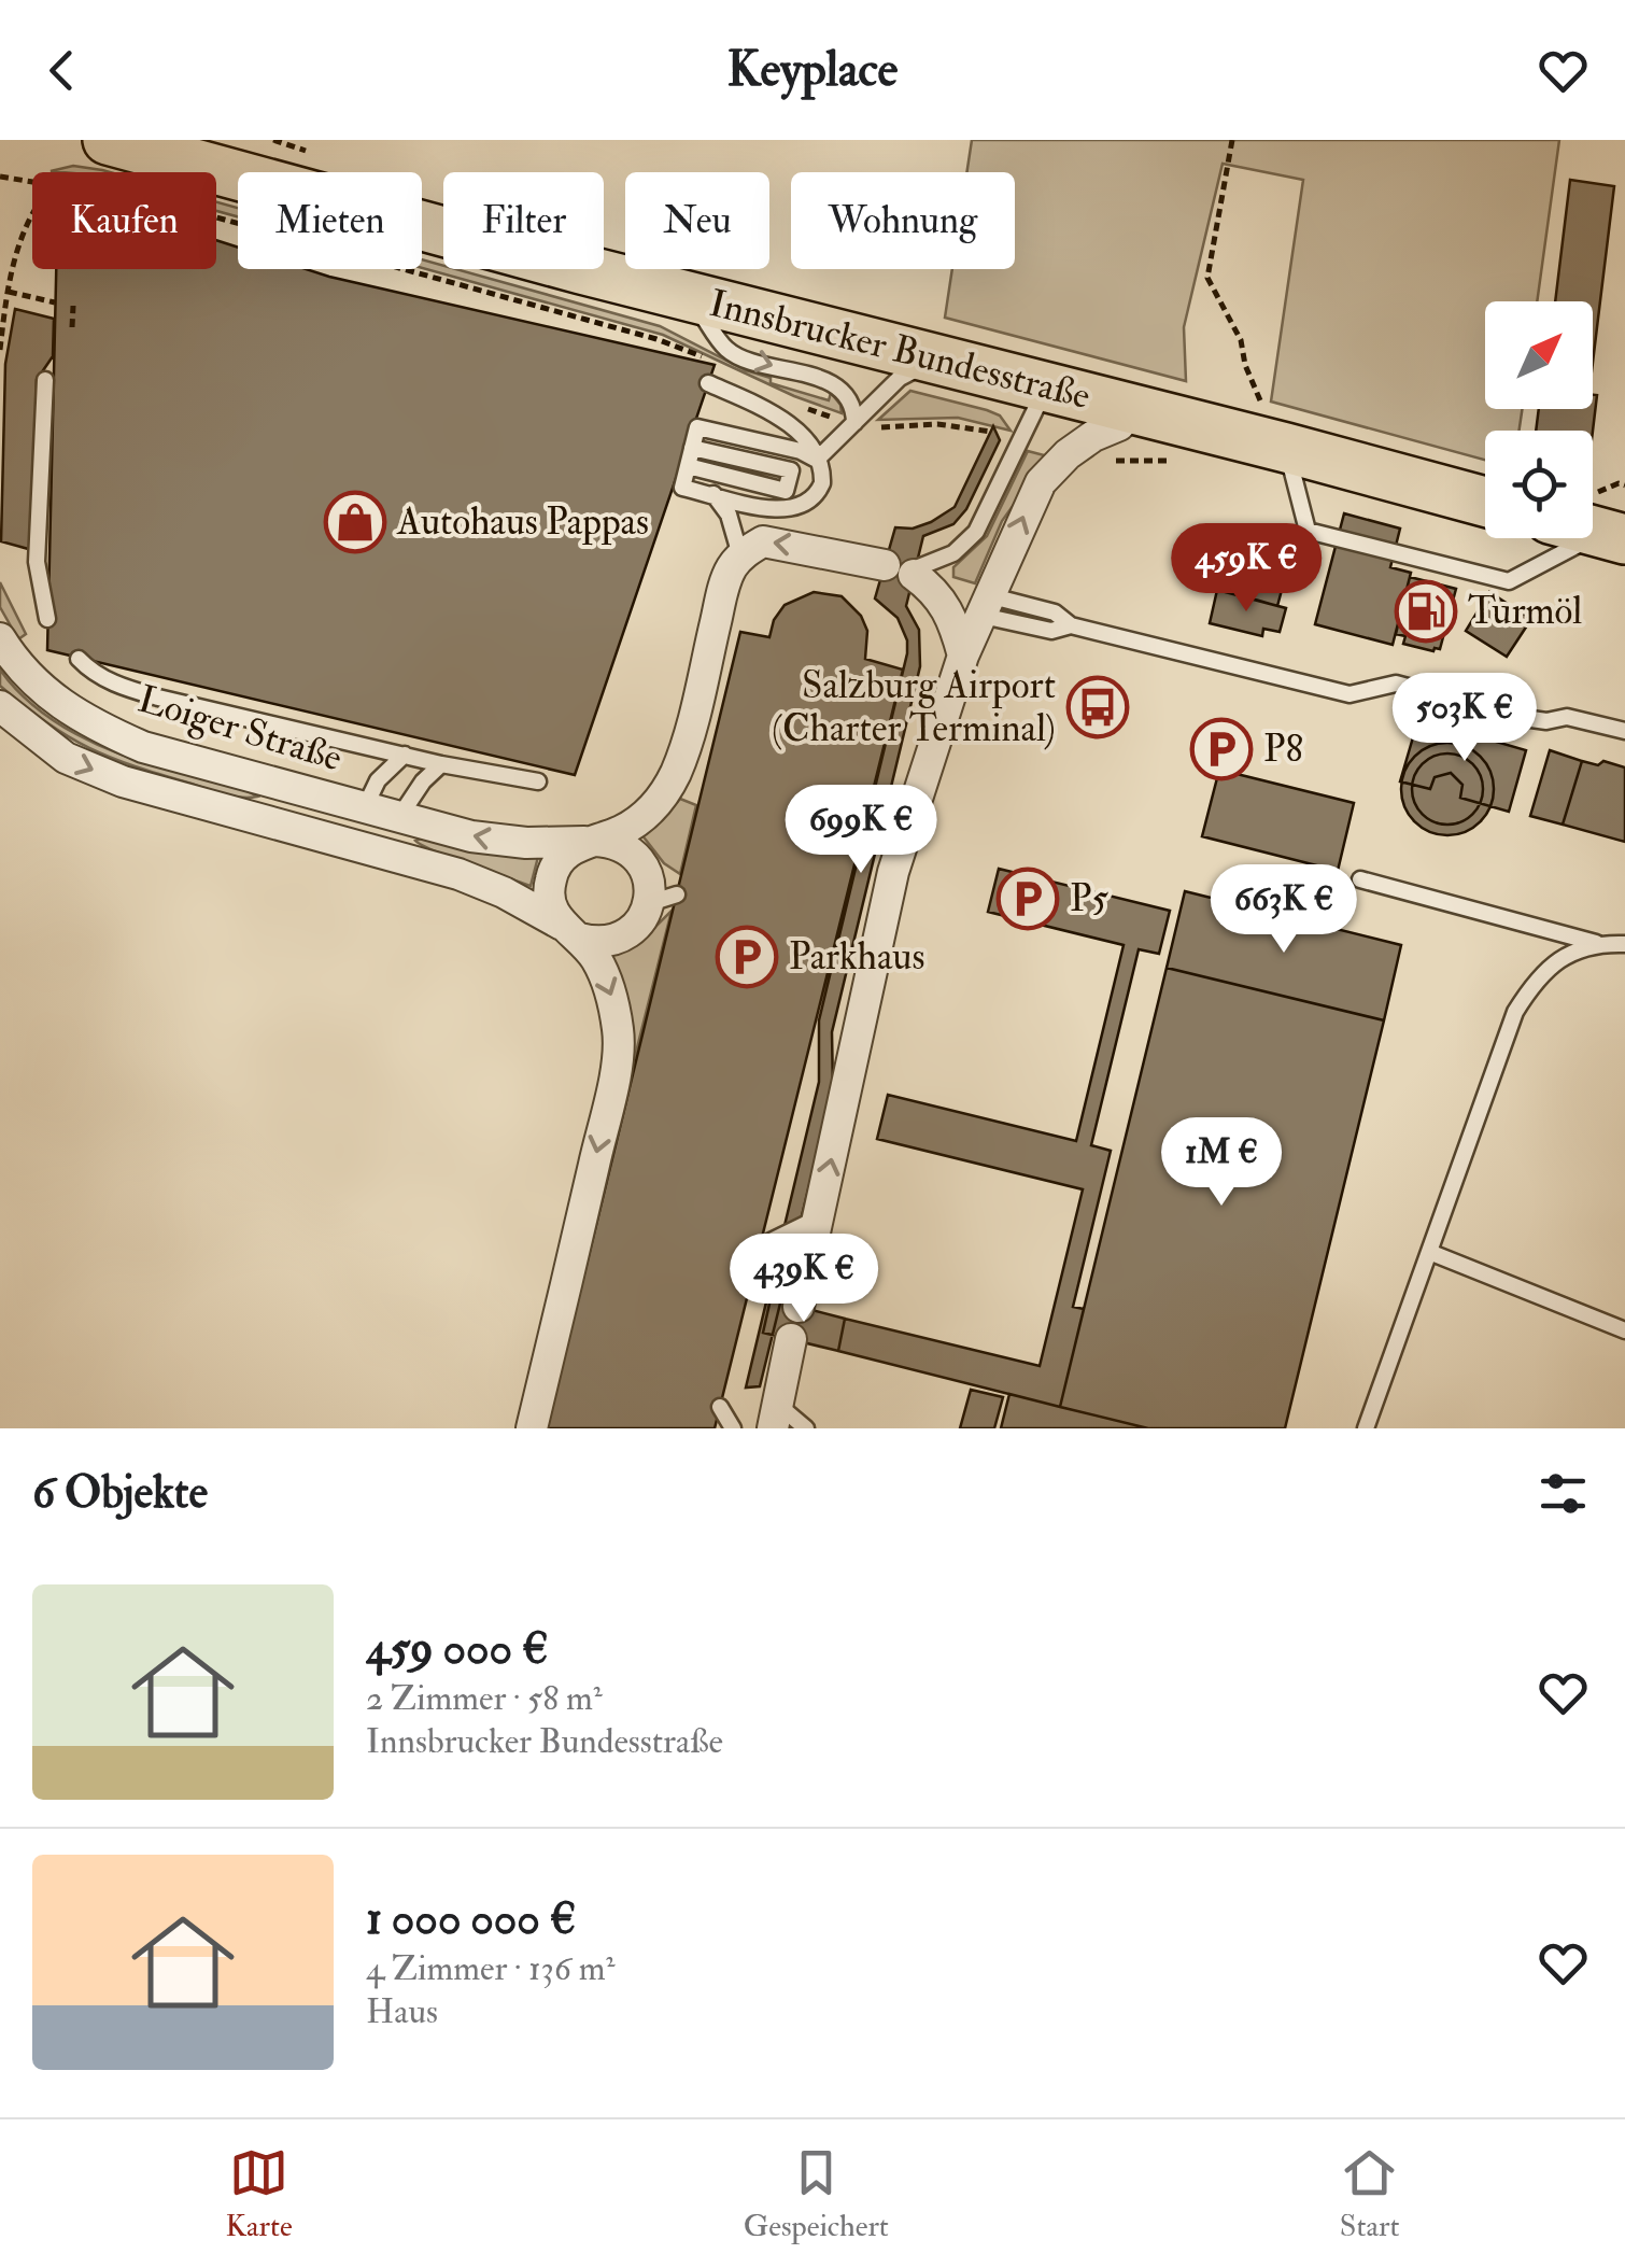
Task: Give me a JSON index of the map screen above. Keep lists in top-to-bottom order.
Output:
{
  "streets": {
    "main road": ["Innsbrucker Bundesstraße"],
    "street": ["Loiger Straße"]
  },
  "places": {
    "shop": ["Autohaus Pappas"],
    "fuel station": ["Turmöl"],
    "bus stop": ["Salzburg Airport (Charter Terminal)"],
    "parking": ["P8", "P5", "Parkhaus"]
  },
  "north": "top right",
  "page": {
    "header": "Keyplace",
    "chip": [
      "Kaufen",
      "Mieten",
      "Filter",
      "Neu",
      "Wohnung"
    ],
    "price": [
      "459K €",
      "503K €",
      "699K €",
      "663K €",
      "1M €",
      "439K €"
    ],
    "heading": "6 Objekte",
    "list": [
      {
        "name": "459 000 €",
        "note": "2 Zimmer · 58 m² · Innsbrucker Bundesstraße"
      },
      {
        "name": "1 000 000 €",
        "note": "4 Zimmer · 136 m² · Haus"
      }
    ],
    "tabs": ["Karte", "Gespeichert", "Start"]
  }
}
